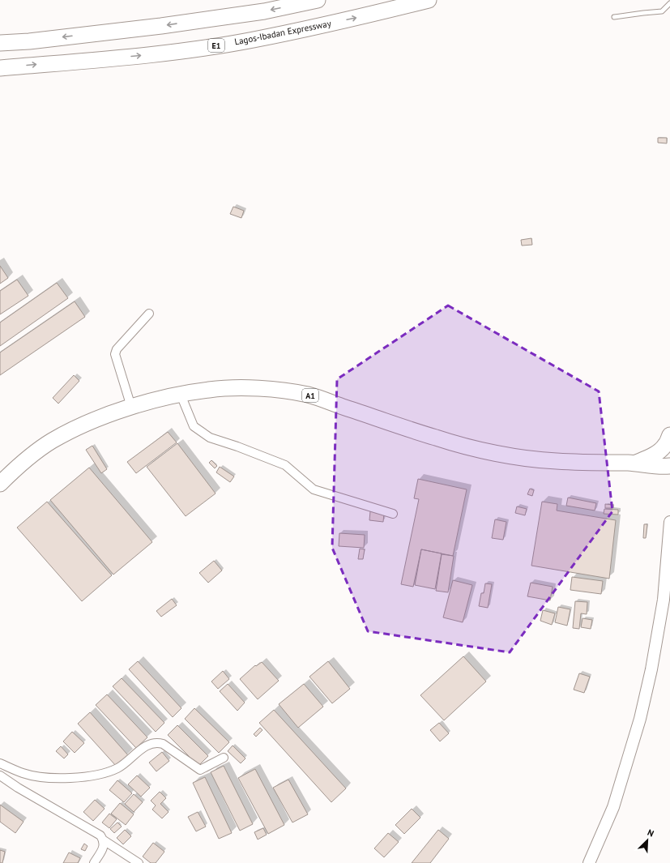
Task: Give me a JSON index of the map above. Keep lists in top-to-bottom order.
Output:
{
  "streets": {
    "highway": ["Lagos-Ibadan Expressway", "E1", "A1"]
  },
  "north": "top right"
}
